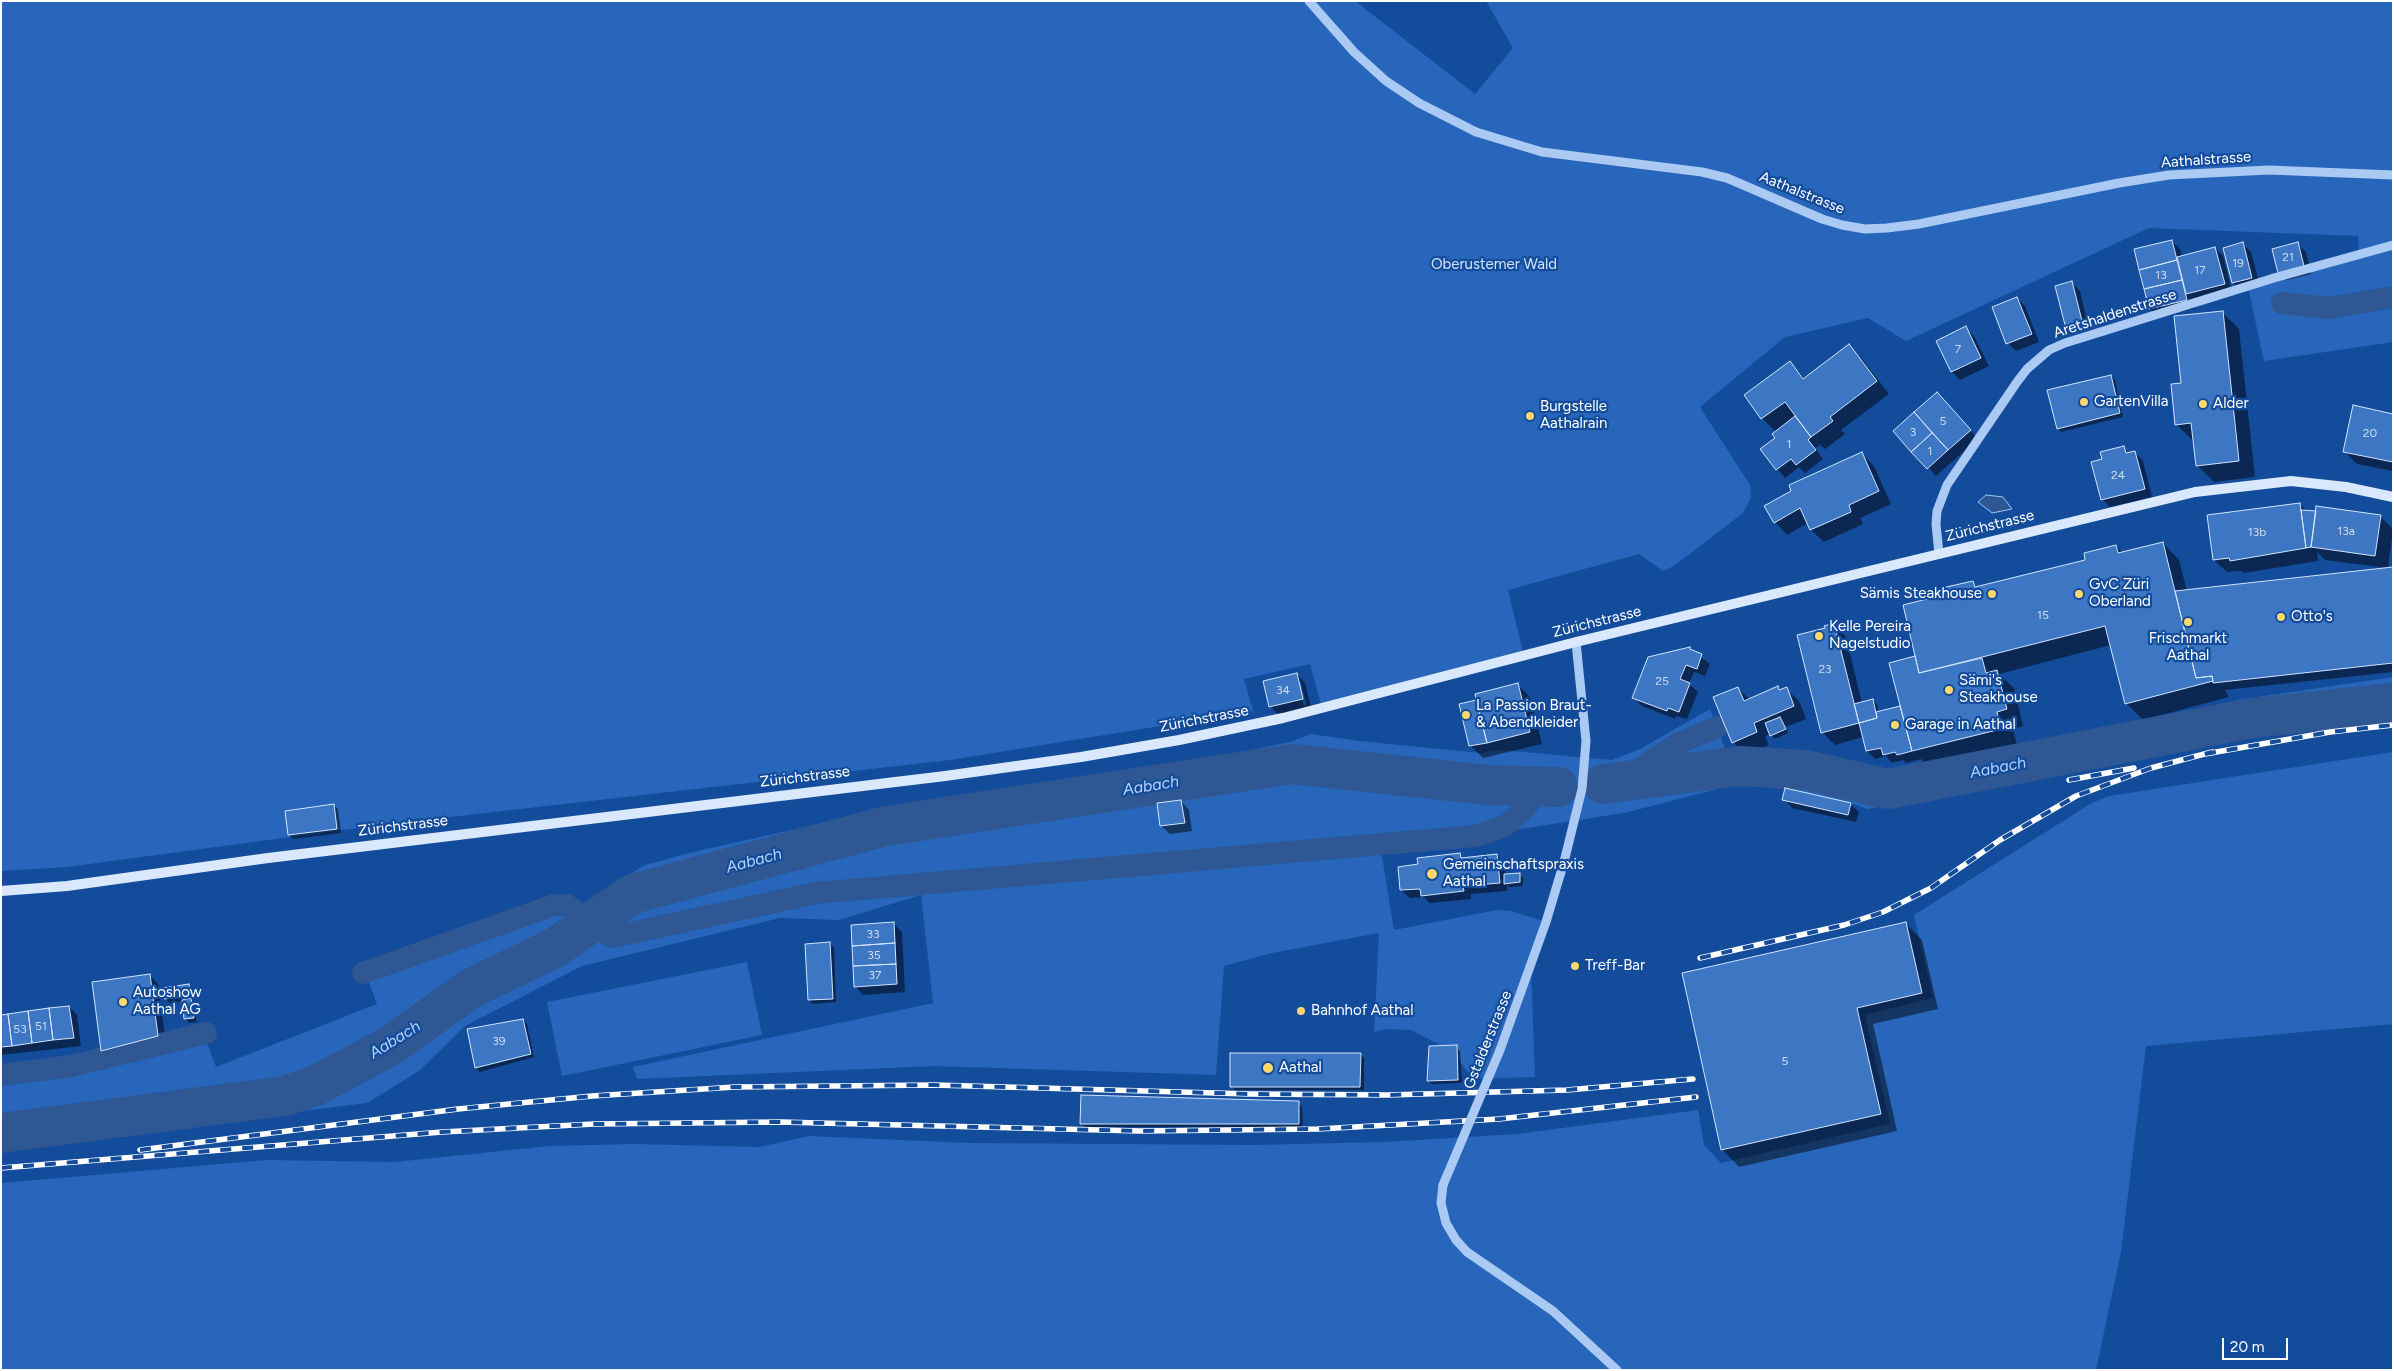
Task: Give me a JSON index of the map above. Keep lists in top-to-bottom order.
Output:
{
  "streets": {
    "main road": ["Zürichstrasse"],
    "street": ["Aathalstrasse", "Aretshaldenstrasse", "Gstalderstrasse"]
  },
  "crossings": [
    ["Aretshaldenstrasse", "Zürichstrasse"],
    ["Zürichstrasse", "Gstalderstrasse"]
  ],
  "water": ["Aabach"],
  "parks": ["Oberustemer Wald"],
  "places": [
    "GartenVilla",
    "Alder",
    "Burgstelle Aathalrain",
    "Sämis Steakhouse",
    "GvC Züri Oberland",
    "Otto's",
    "Frischmarkt Aathal",
    "Kelle Pereira Nagelstudio",
    "Sämi's Steakhouse",
    "La Passion Braut- & Abendkleider",
    "Garage in Aathal",
    "Gemeinschaftspraxis Aathal",
    "Treff-Bar",
    "Autoshow Aathal AG",
    "Bahnhof Aathal",
    "Aathal"
  ],
  "house_numbers": [
    "21",
    "19",
    "17",
    "13",
    "7",
    "5",
    "3",
    "20",
    "1",
    "1",
    "24",
    "13a",
    "13b",
    "15",
    "23",
    "25",
    "34",
    "33",
    "35",
    "37",
    "51",
    "53",
    "39",
    "5"
  ],
  "scale_bar": "20 m"
}
